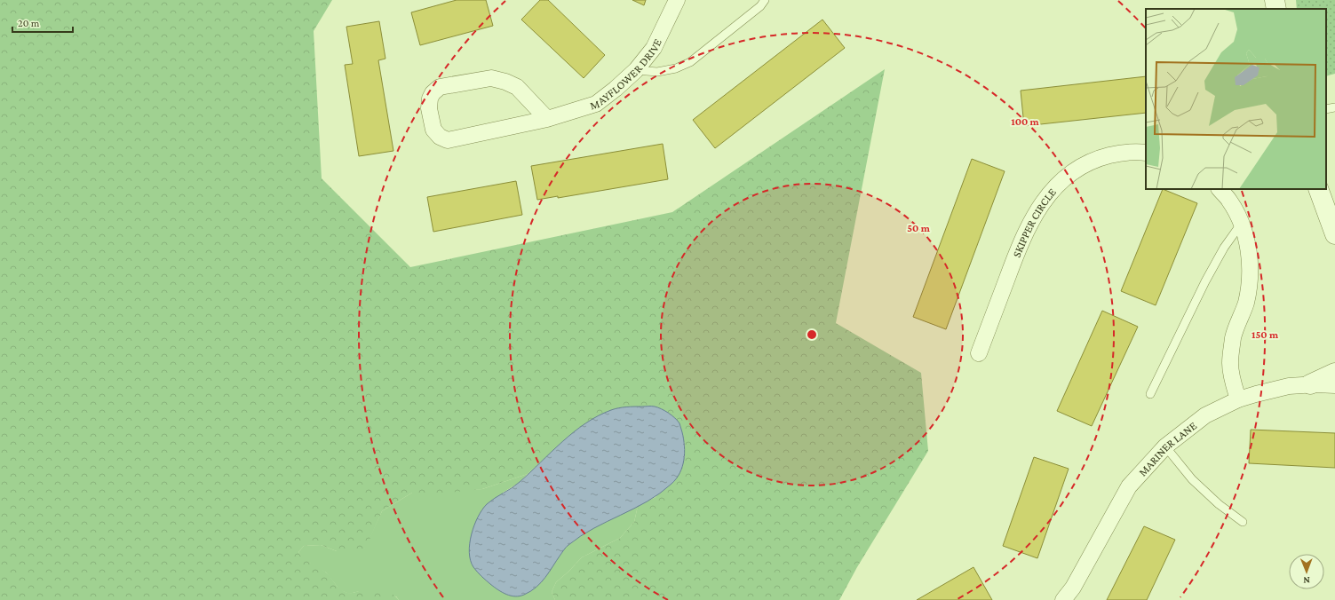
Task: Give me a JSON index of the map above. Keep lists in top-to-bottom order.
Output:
{
  "streets": {
    "street": ["MAYFLOWER DRIVE", "SKIPPER CIRCLE", "MARINER LANE"]
  },
  "scale_bar": "20 m",
  "north": "bottom",
  "rings": ["100 m", "50 m", "150 m"]
}
